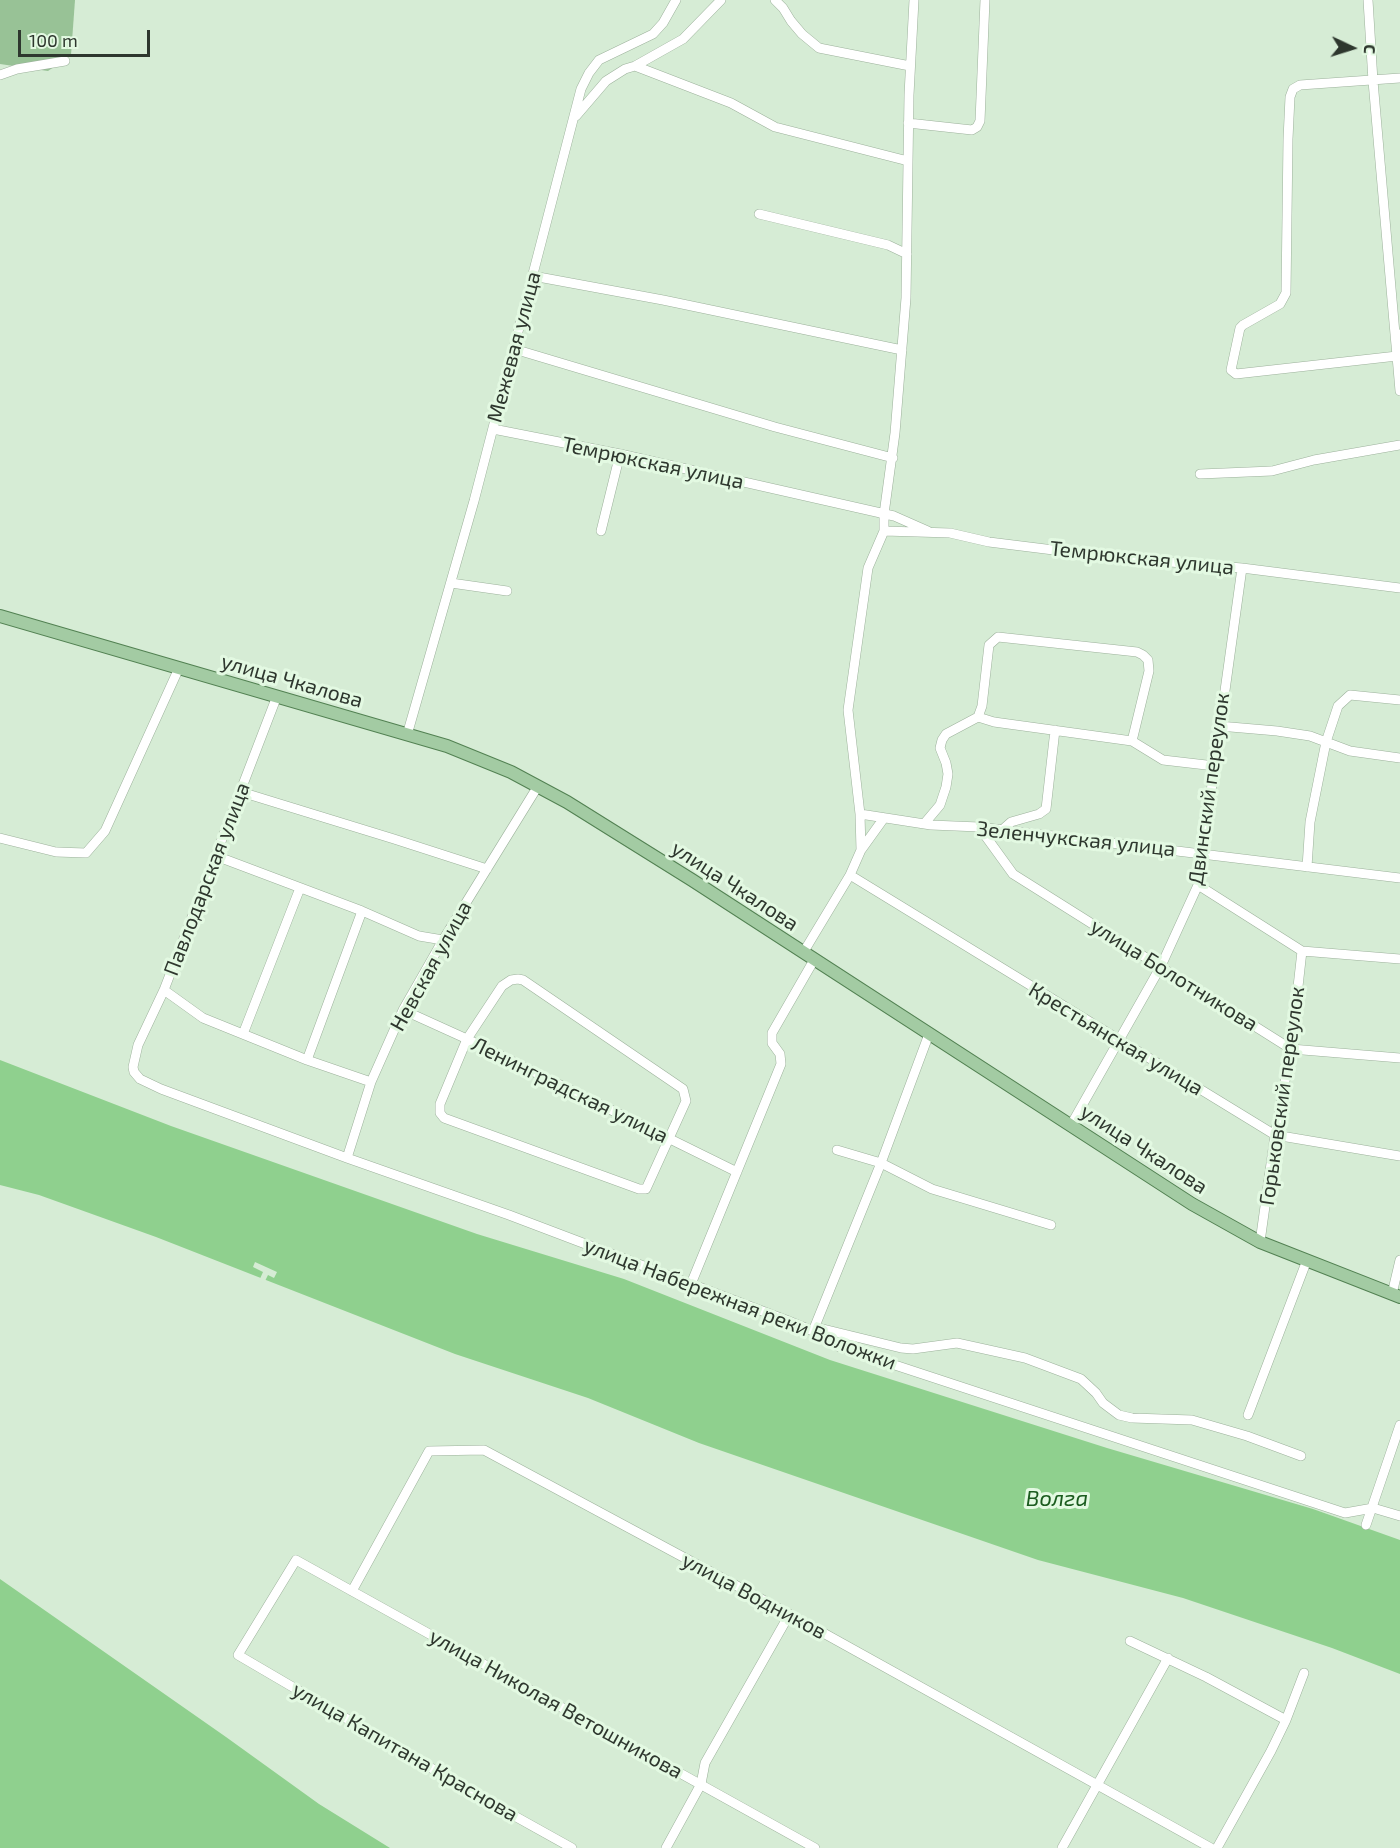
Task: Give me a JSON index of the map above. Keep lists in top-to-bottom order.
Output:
{
  "streets": {
    "main road": ["улица Чкалова"],
    "street": [
      "Межевая улица",
      "Темрюкская улица",
      "Двинский переулок",
      "Зеленчукская улица",
      "Павлодарская улица",
      "Невская улица",
      "улица Болотникова",
      "Крестьянская улица",
      "Ленинградская улица",
      "Горьковский переулок",
      "улица Набережная реки Воложки",
      "улица Водников",
      "улица Николая Ветошникова",
      "улица Капитана Краснова"
    ]
  },
  "crossings": [
    ["Межевая улица", "Темрюкская улица"],
    ["Межевая улица", "улица Чкалова"],
    ["Темрюкская улица", "Двинский переулок"],
    ["улица Чкалова", "Двинский переулок"],
    ["улица Чкалова", "Павлодарская улица"],
    ["улица Чкалова", "Невская улица"],
    ["улица Чкалова", "Горьковский переулок"],
    ["Двинский переулок", "Зеленчукская улица"],
    ["Двинский переулок", "улица Болотникова"],
    ["Двинский переулок", "Крестьянская улица"],
    ["Зеленчукская улица", "улица Болотникова"],
    ["Павлодарская улица", "улица Набережная реки Воложки"],
    ["Невская улица", "Ленинградская улица"],
    ["Невская улица", "улица Набережная реки Воложки"],
    ["улица Болотникова", "Горьковский переулок"],
    ["Крестьянская улица", "Горьковский переулок"],
    ["улица Водников", "улица Николая Ветошникова"],
    ["улица Николая Ветошникова", "улица Капитана Краснова"]
  ],
  "water": ["Волга"],
  "scale_bar": "100 m",
  "north": "right"
}
